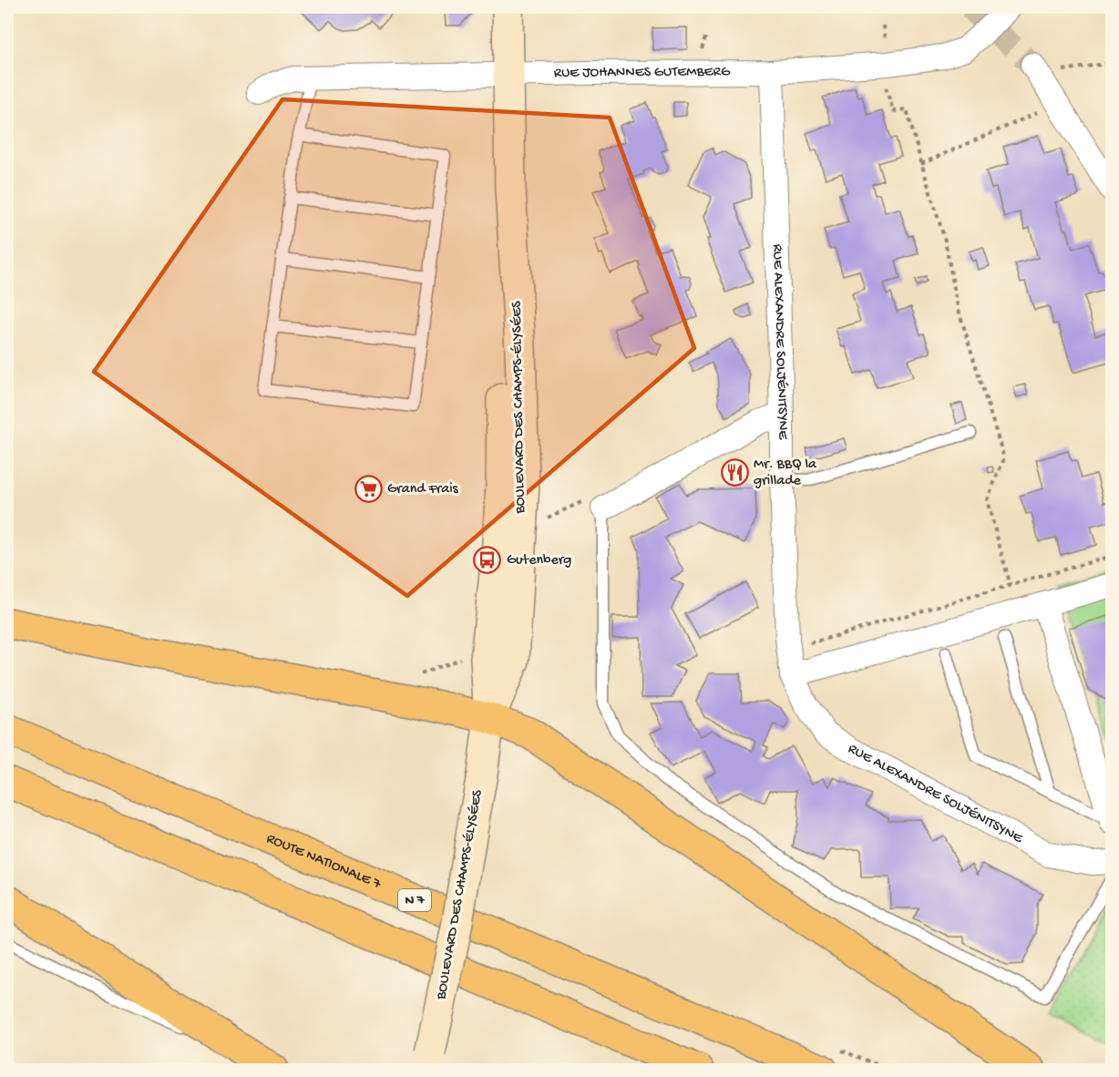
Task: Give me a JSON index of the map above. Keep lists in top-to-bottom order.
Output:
{
  "streets": {
    "main road": ["ROUTE NATIONALE 7", "N 7"],
    "street": ["RUE JOHANNES GUTEMBERG", "RUE ALEXANDRE SOLJÉNITSYNE", "BOULEVARD DES CHAMPS-ÉLYSÉES"]
  },
  "crossings": [
    ["RUE JOHANNES GUTEMBERG", "RUE ALEXANDRE SOLJÉNITSYNE"],
    ["RUE JOHANNES GUTEMBERG", "BOULEVARD DES CHAMPS-ÉLYSÉES"]
  ],
  "places": {
    "restaurant": ["Mr. BBQ la grillade"],
    "supermarket": ["Grand Frais"],
    "bus stop": ["Gutenberg"]
  }
}
